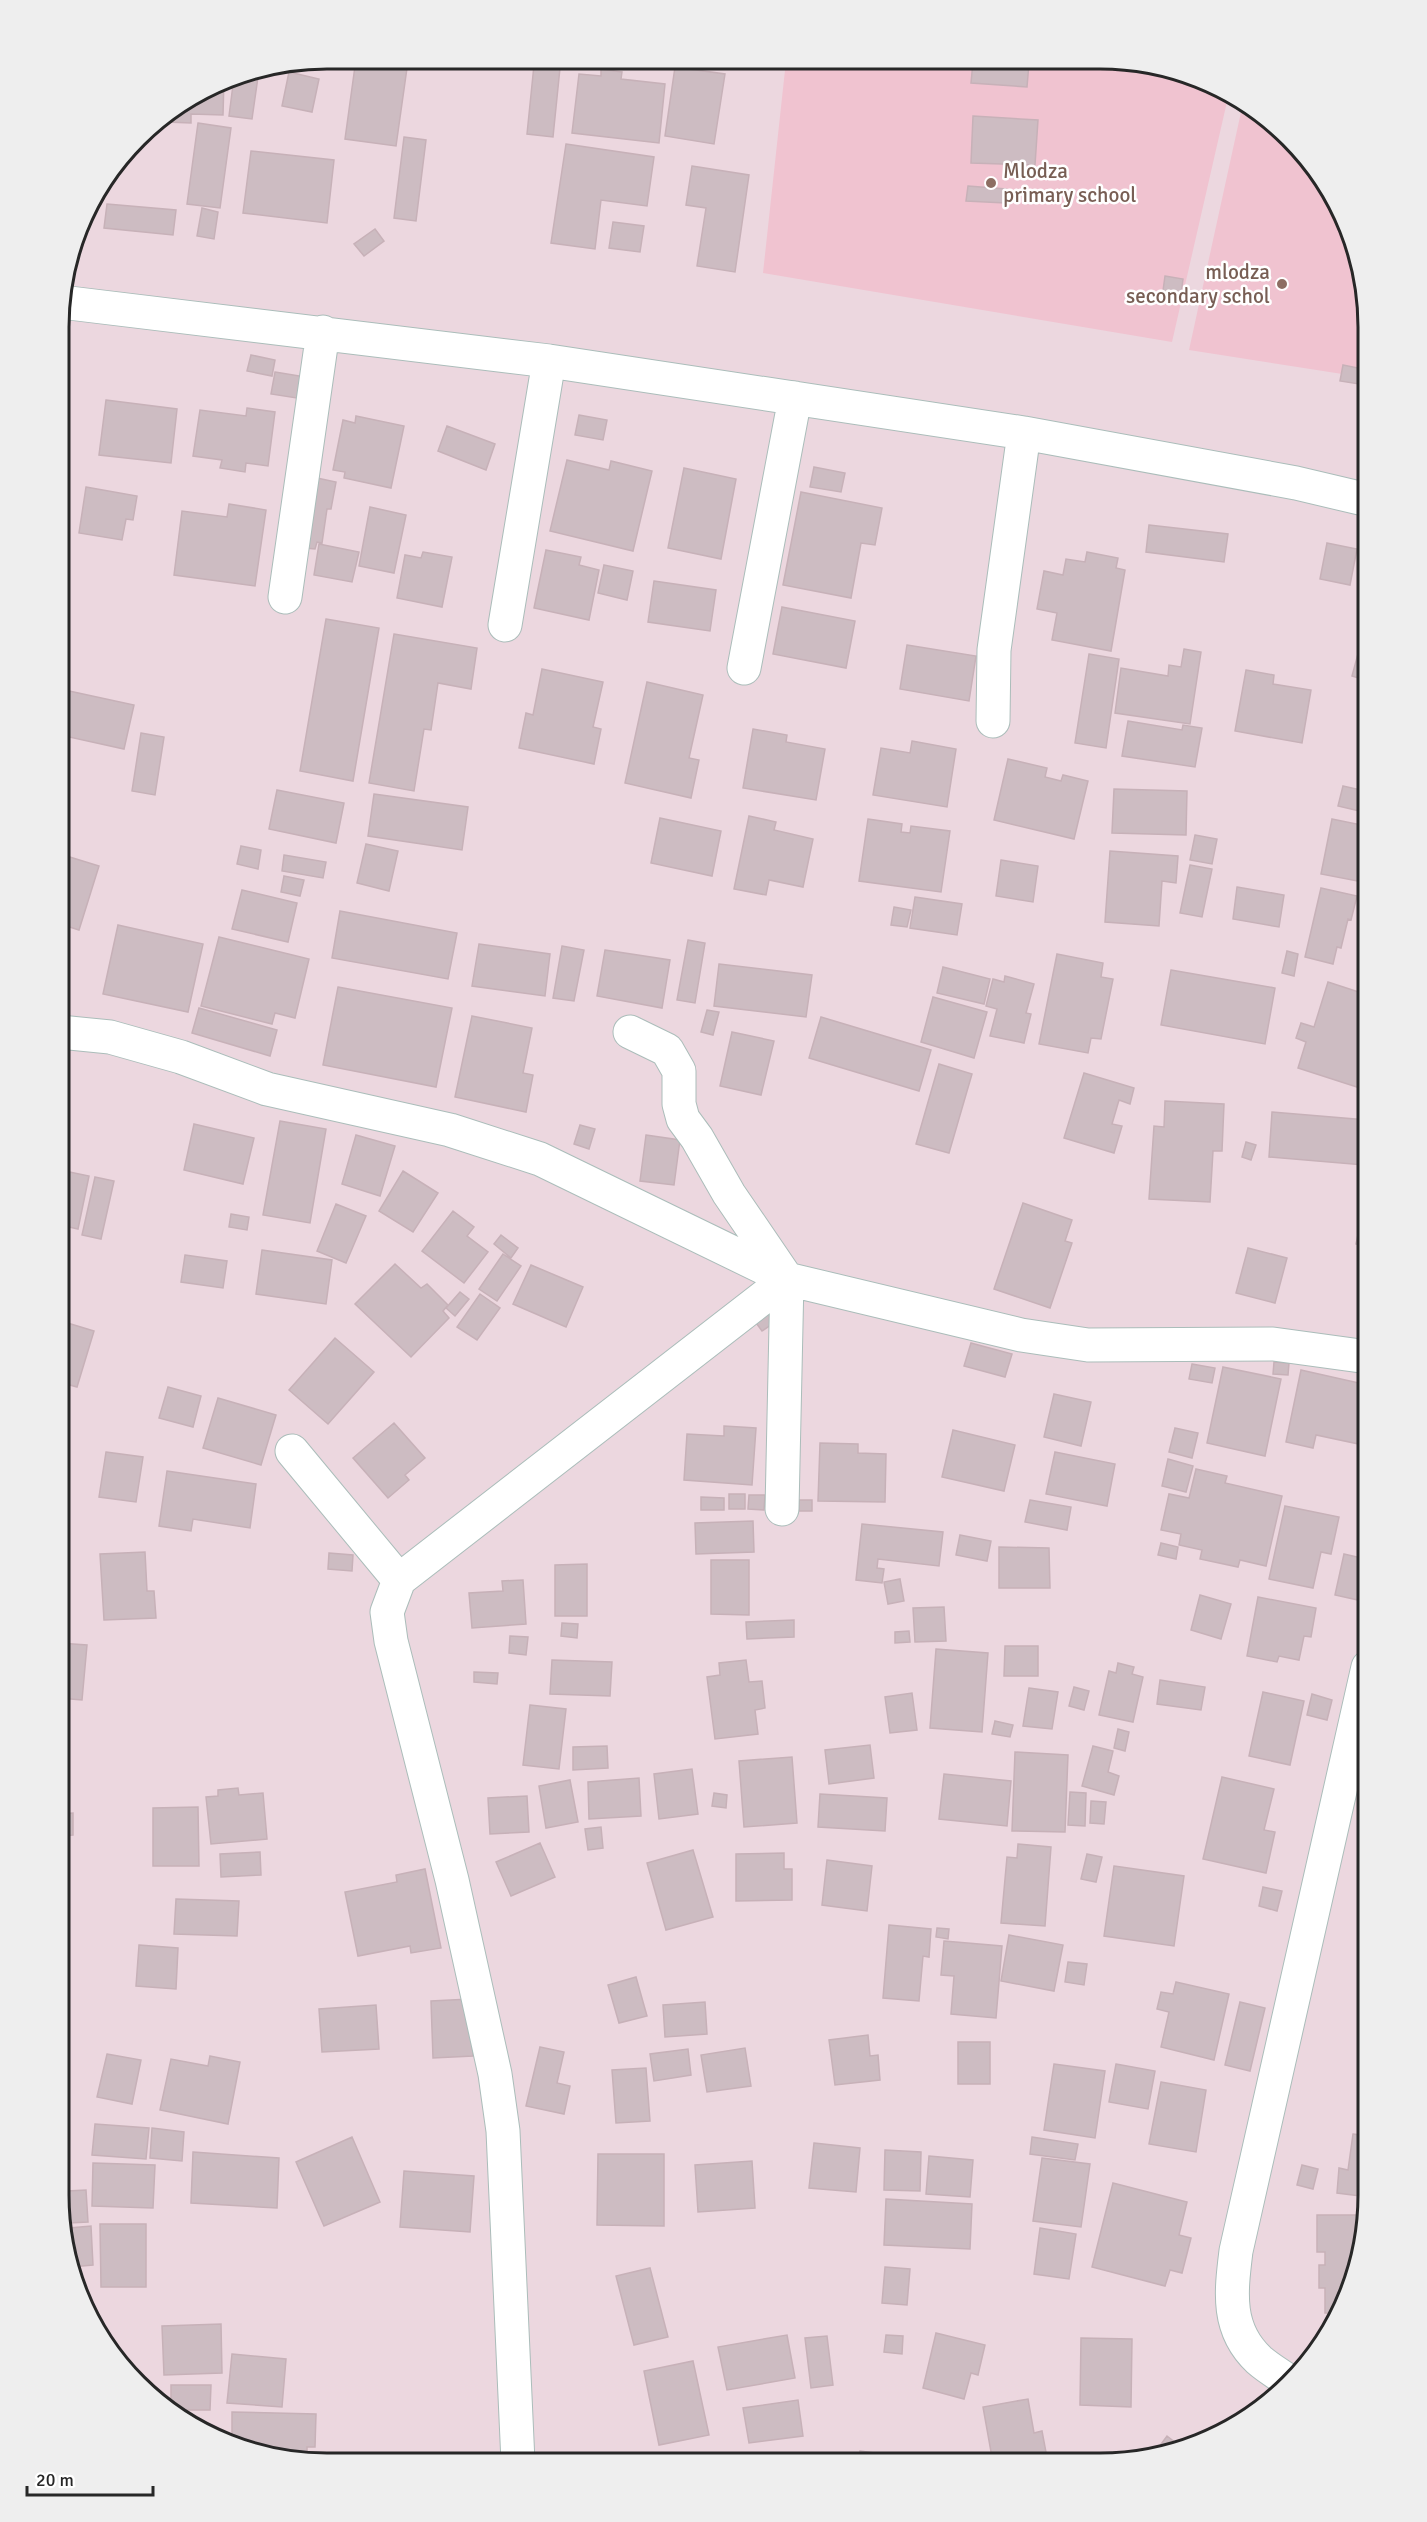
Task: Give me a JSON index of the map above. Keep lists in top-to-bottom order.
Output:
{
  "places": ["Mlodza primary school", "mlodza secondary schol"],
  "scale_bar": "20 m"
}
